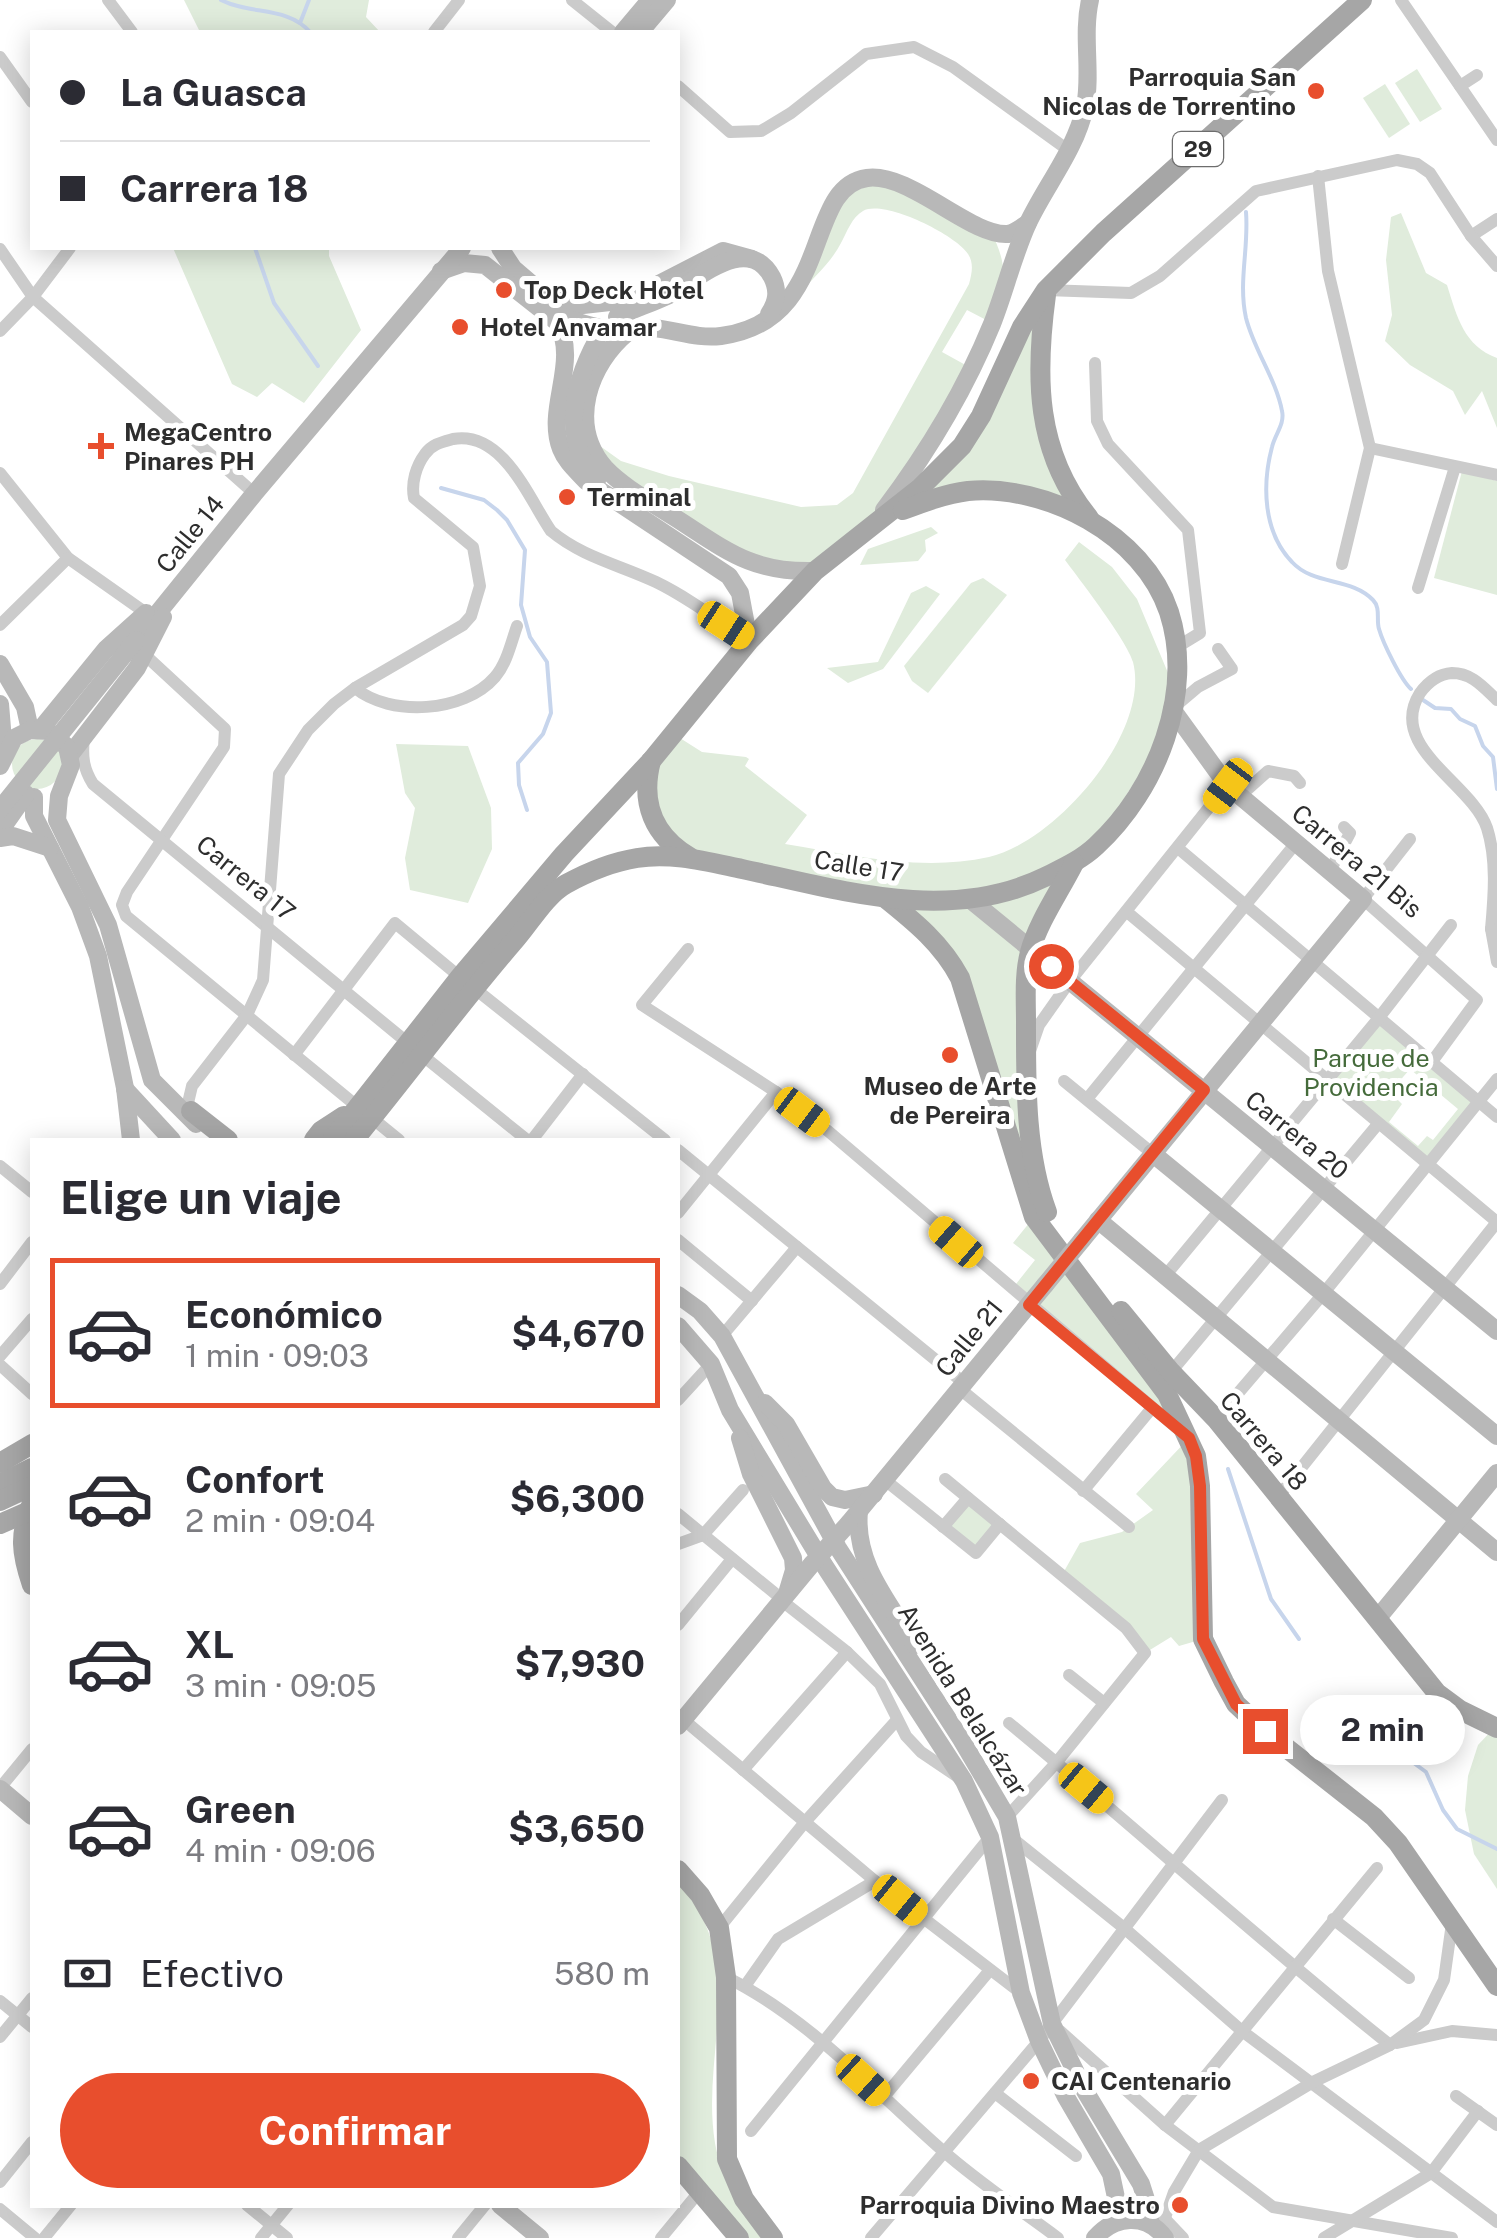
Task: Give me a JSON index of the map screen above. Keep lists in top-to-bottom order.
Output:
{
  "streets": {
    "main road": [
      "29",
      "Calle 14",
      "Carrera 21 Bis",
      "Calle 17",
      "Carrera 20",
      "Calle 21",
      "Carrera 18",
      "Avenida Belalcázar"
    ],
    "street": ["Carrera 17"]
  },
  "crossings": [
    ["29", "Calle 17"],
    ["Carrera 21 Bis", "Calle 17"],
    ["Carrera 21 Bis", "Calle 21"],
    ["Calle 17", "Carrera 17"],
    ["Calle 17", "Carrera 20"],
    ["Calle 17", "Carrera 18"],
    ["Carrera 20", "Calle 21"],
    ["Carrera 20", "Carrera 18"]
  ],
  "parks": ["Parque de Providencia"],
  "places": {
    "other": [
      "Parroquia San Nicolas de Torrentino",
      "Top Deck Hotel",
      "Hotel Anvamar",
      "Terminal",
      "Museo de Arte de Pereira",
      "CAI Centenario",
      "Parroquia Divino Maestro"
    ],
    "health": ["MegaCentro Pinares PH"]
  },
  "page": {
    "banner": ["La Guasca", "Carrera 18"],
    "heading": "Elige un viaje",
    "list": [
      {
        "name": "Económico",
        "note": "1 min · 09:03",
        "value": "$4,670"
      },
      {
        "name": "Confort",
        "note": "2 min · 09:04",
        "value": "$6,300"
      },
      {
        "name": "XL",
        "note": "3 min · 09:05",
        "value": "$7,930"
      },
      {
        "name": "Green",
        "note": "4 min · 09:06",
        "value": "$3,650"
      }
    ],
    "bubble": "2 min",
    "pay": ["Efectivo", "580 m"],
    "buttons": "Confirmar"
  }
}
